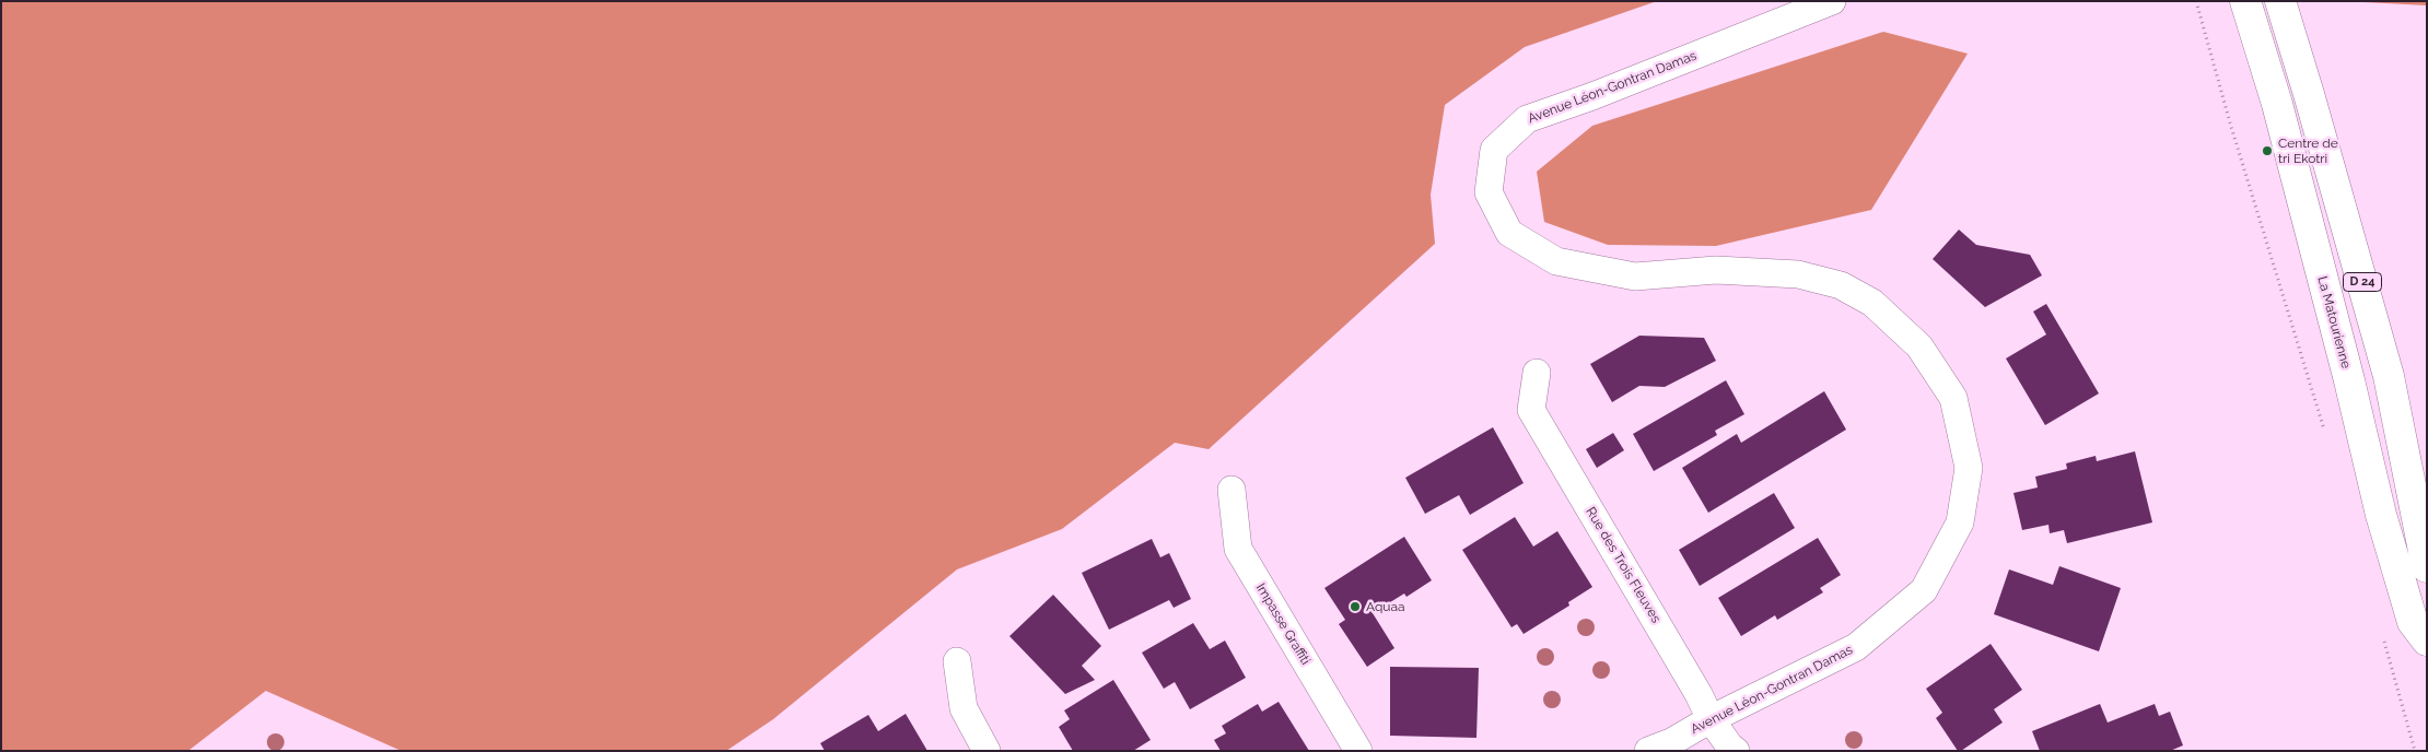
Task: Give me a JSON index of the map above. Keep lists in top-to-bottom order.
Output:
{
  "streets": {
    "main road": ["D 24", "La Matourienne"],
    "street": ["Avenue Léon-Gontran Damas", "Rue des Trois Fleuves", "Impasse Graffiti"]
  },
  "crossings": [
    ["Avenue Léon-Gontran Damas", "Rue des Trois Fleuves"]
  ],
  "places": ["Centre de tri Ekotri", "Aquaa"]
}
